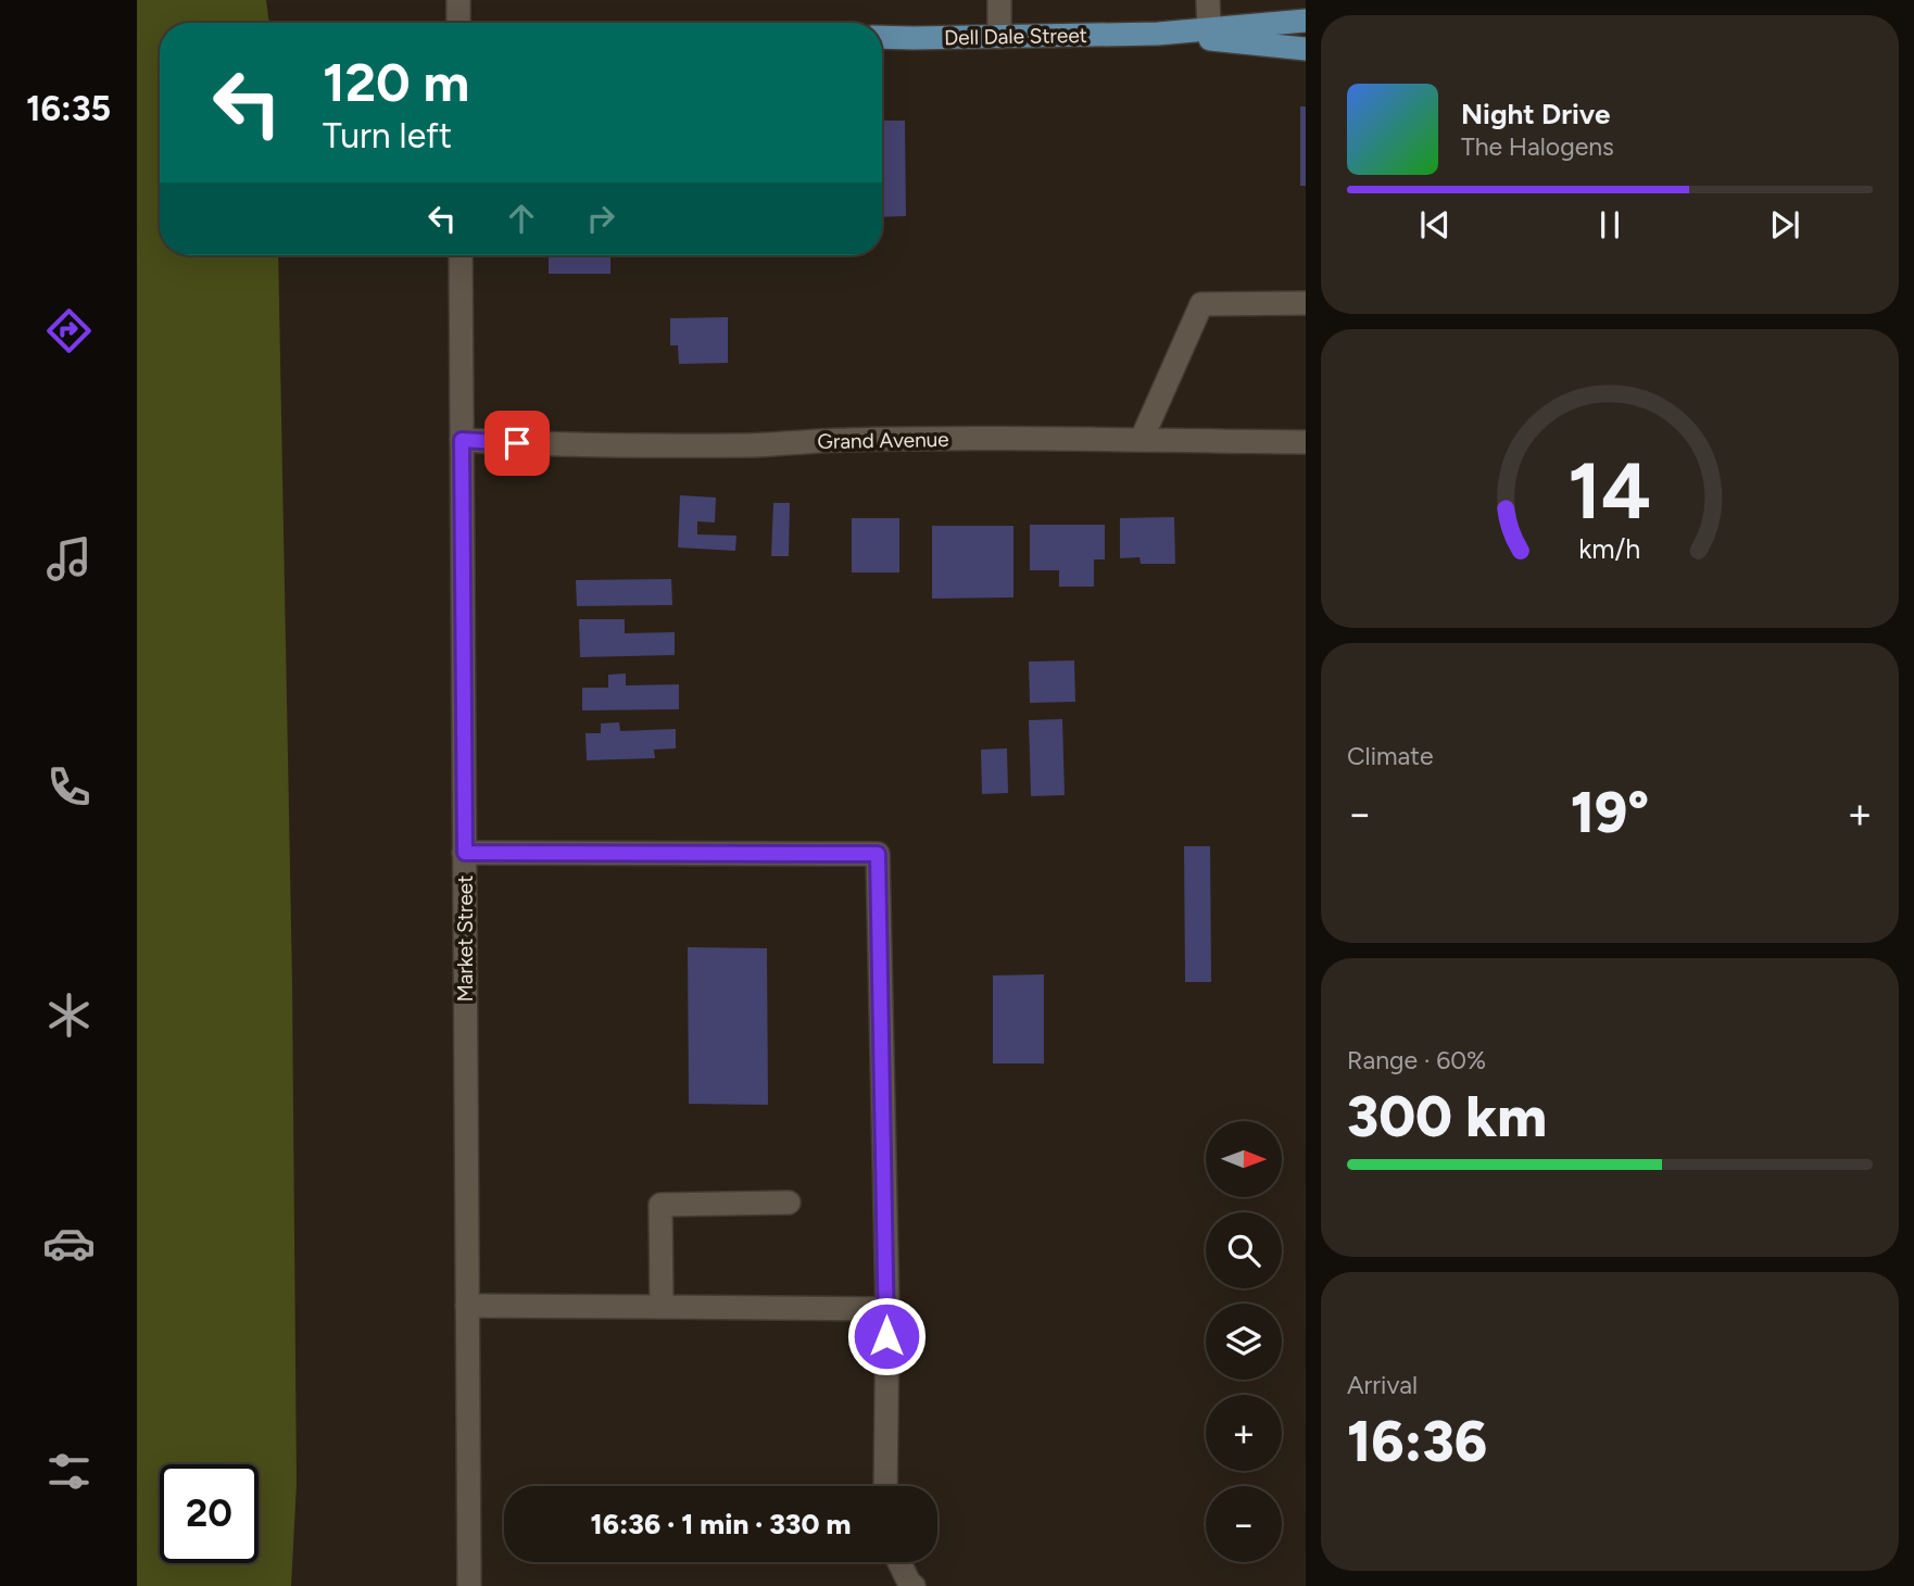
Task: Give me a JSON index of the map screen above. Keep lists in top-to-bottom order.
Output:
{
  "streets": {
    "main road": ["Dell Dale Street"],
    "street": ["Grand Avenue", "Market Street"]
  },
  "crossings": [
    ["Grand Avenue", "Market Street"]
  ],
  "north": "right",
  "page": {
    "tabs": "16:35",
    "turn": ["120 m", "Turn left"],
    "song": ["Night Drive", "The Halogens"],
    "tile": [
      "Climate",
      ["Range · 60%", "300 km"],
      ["Arrival", "16:36"]
    ],
    "heat": ["−", "19°", "+"],
    "map_buttons": ["+", "−"],
    "limit": "20",
    "trip": "16:36 · 1 min · 330 m",
    "gauge": ["14", "km/h"]
  }
}
